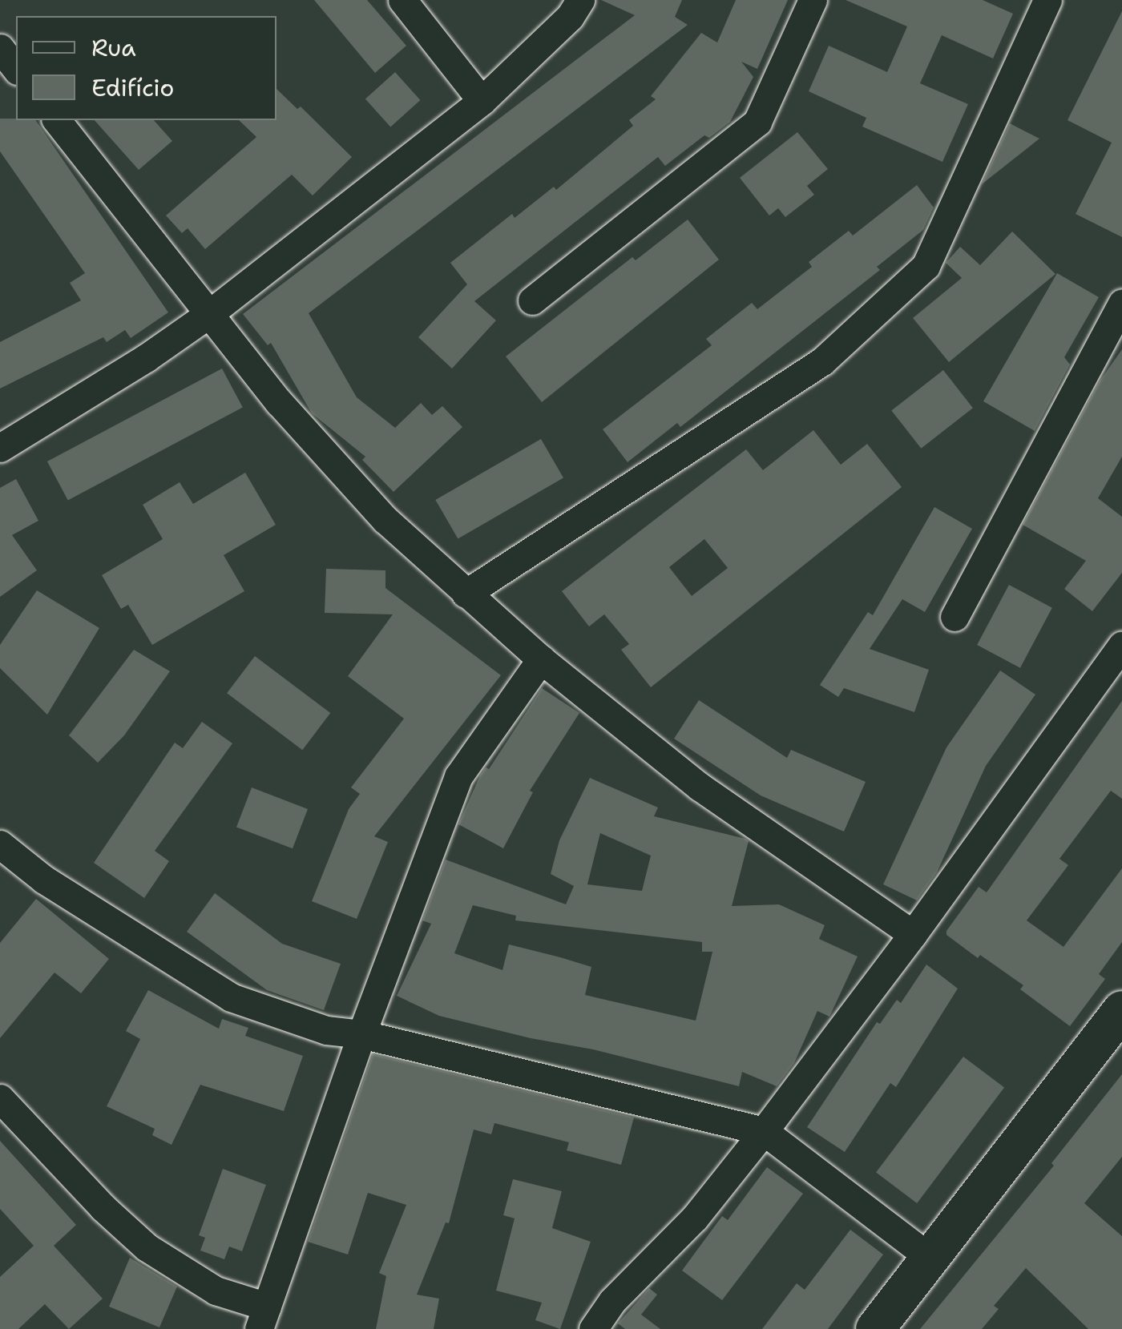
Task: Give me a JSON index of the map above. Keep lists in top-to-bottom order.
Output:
{
  "legend": ["Rua", "Edifício"]
}
